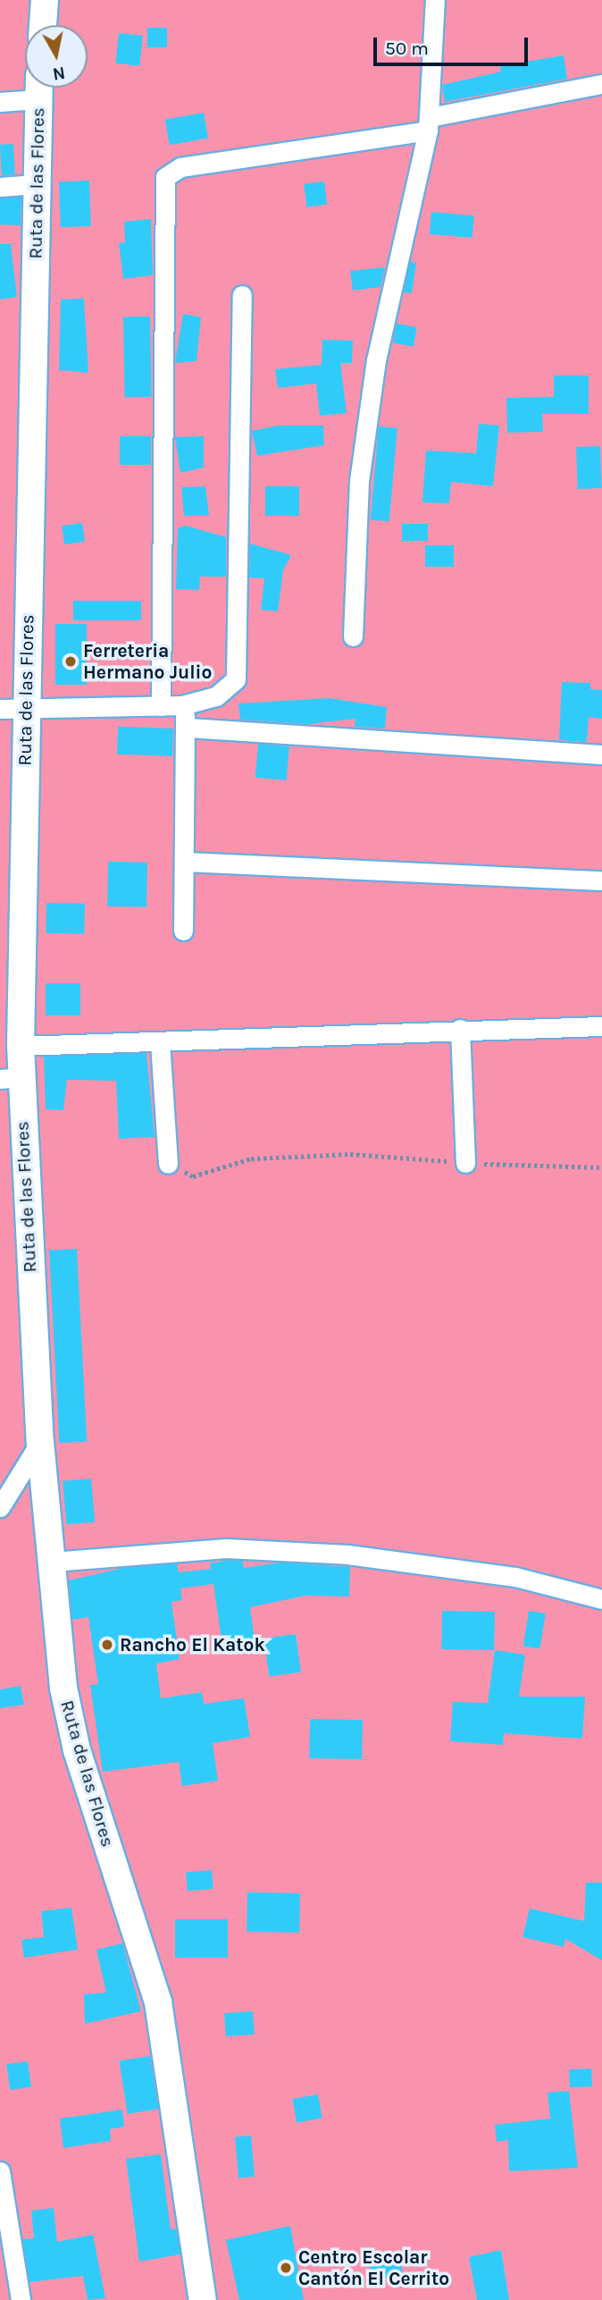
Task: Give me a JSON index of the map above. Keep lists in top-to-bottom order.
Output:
{
  "streets": {
    "main road": ["Ruta de las Flores"]
  },
  "places": ["Ferreteria Hermano Julio", "Rancho El Katok", "Centro Escolar Cantón El Cerrito"],
  "scale_bar": "50 m",
  "north": "bottom"
}
